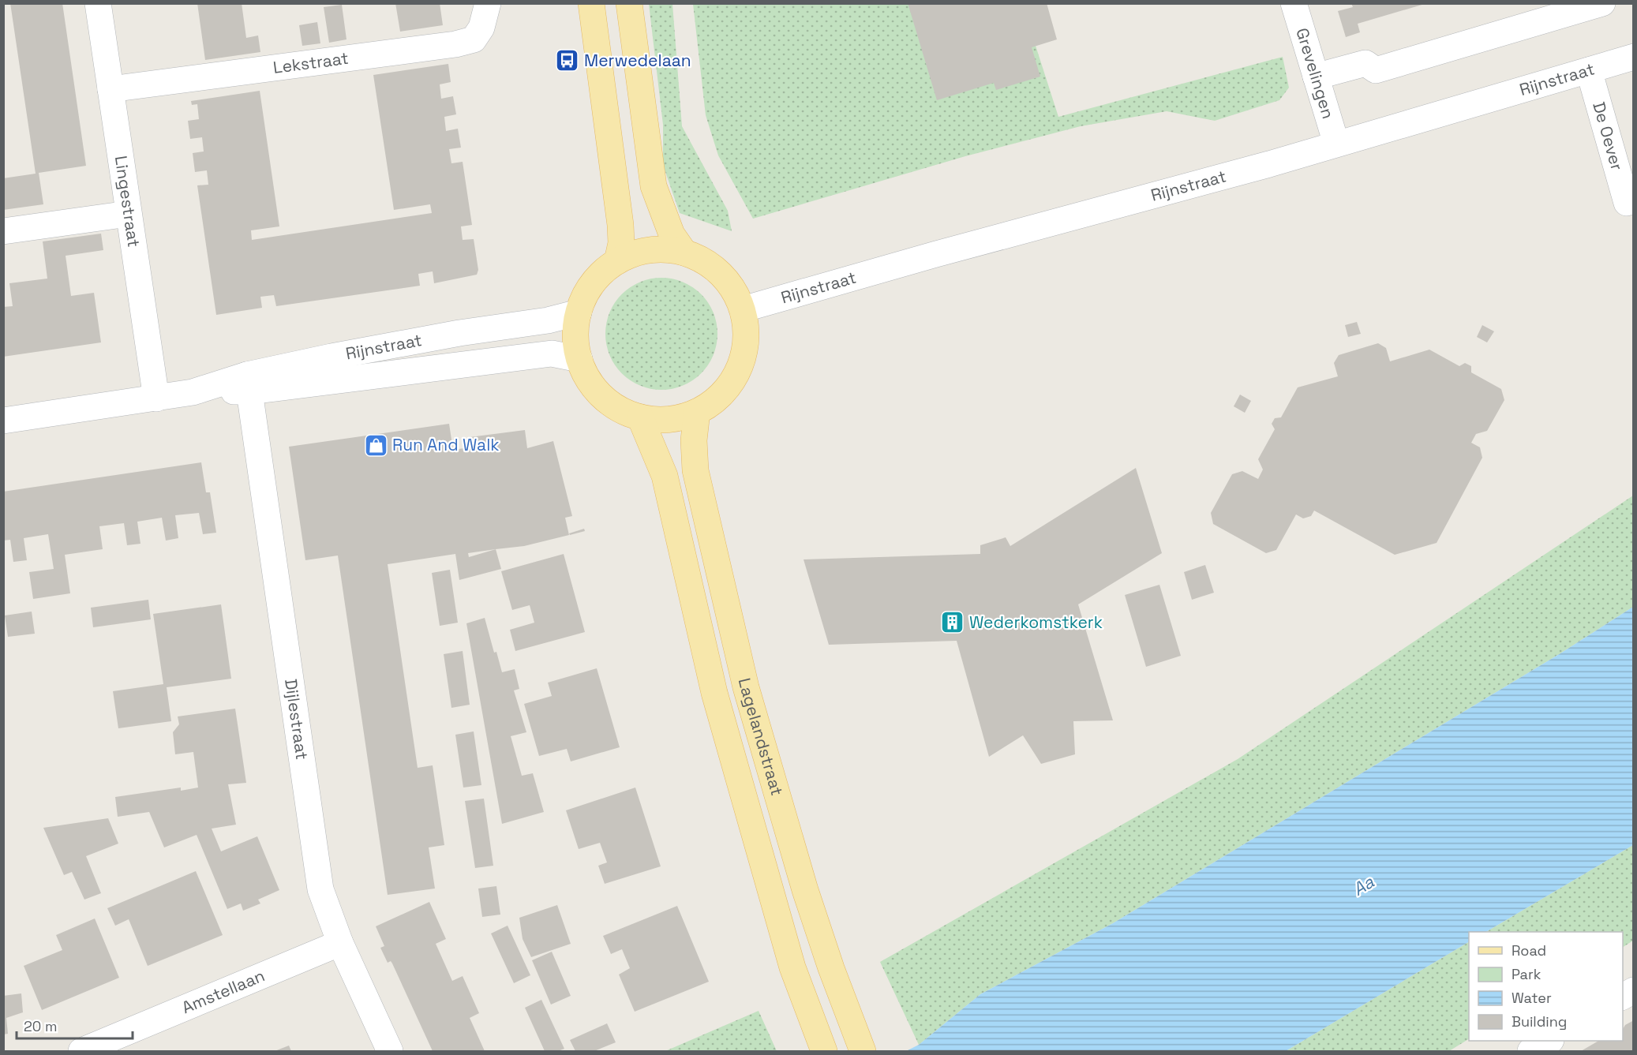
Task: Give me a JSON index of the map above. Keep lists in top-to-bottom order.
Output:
{
  "streets": {
    "main road": ["Lagelandstraat"],
    "street": [
      "Lekstraat",
      "Grevelingen",
      "Rijnstraat",
      "De Oever",
      "Lingestraat",
      "Dijlestraat",
      "Amstellaan"
    ]
  },
  "crossings": [
    ["Lekstraat", "Lingestraat"],
    ["Grevelingen", "Rijnstraat"],
    ["Rijnstraat", "De Oever"],
    ["Rijnstraat", "Lingestraat"],
    ["Rijnstraat", "Dijlestraat"],
    ["Dijlestraat", "Amstellaan"]
  ],
  "water": ["Aa"],
  "places": {
    "bus stop": ["Merwedelaan"],
    "shop": ["Run And Walk"],
    "building": ["Wederkomstkerk"]
  },
  "legend": [
    "Road",
    "Park",
    "Water",
    "Building"
  ],
  "scale_bar": "20 m"
}
